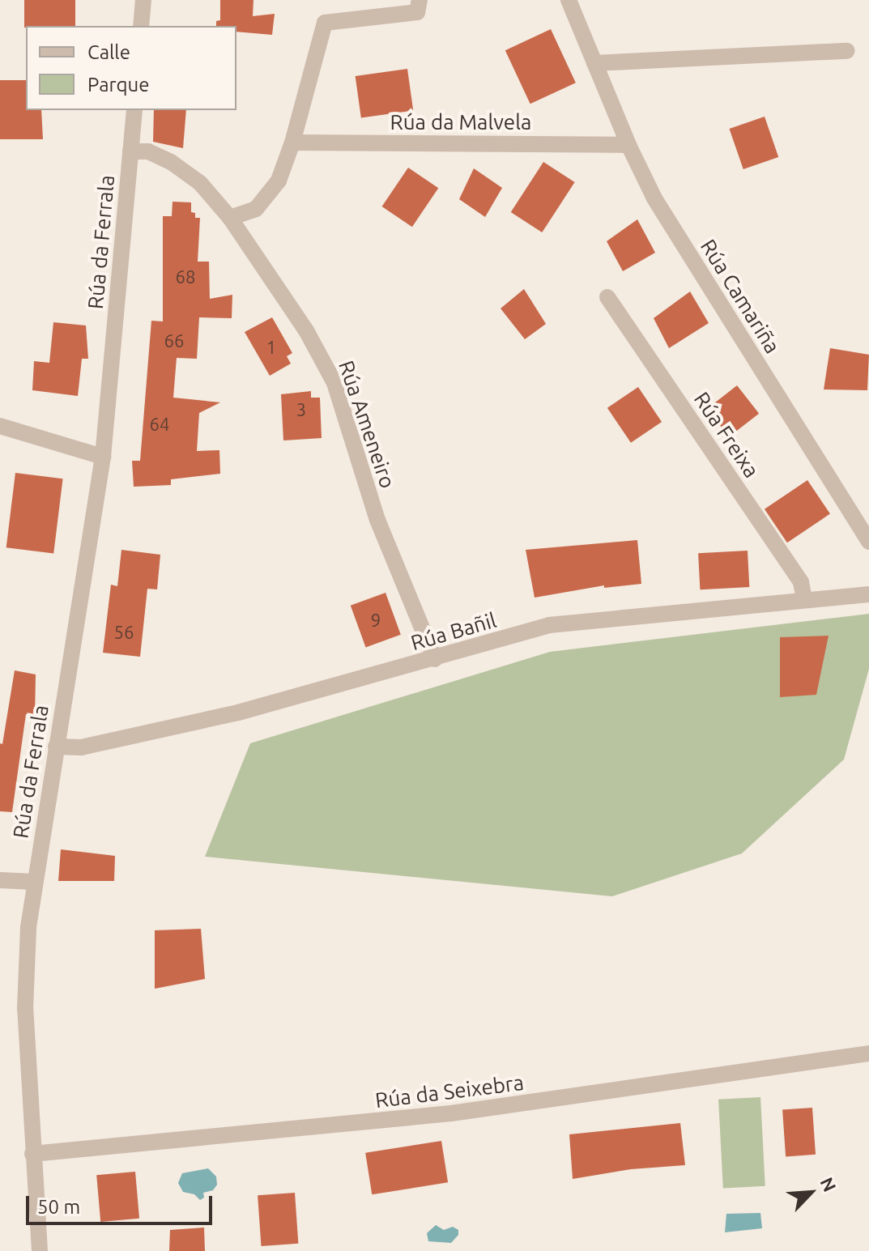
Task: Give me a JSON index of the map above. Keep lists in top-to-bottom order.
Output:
{
  "streets": {
    "street": [
      "Rúa da Malvela",
      "Rúa da Ferrala",
      "Rúa Camariña",
      "Rúa Ameneiro",
      "Rúa Freixa",
      "Rúa Bañil",
      "Rúa da Seixebra"
    ]
  },
  "crossings": [
    ["Rúa da Malvela", "Rúa Camariña"],
    ["Rúa da Ferrala", "Rúa Bañil"],
    ["Rúa da Ferrala", "Rúa da Seixebra"],
    ["Rúa Ameneiro", "Rúa Bañil"],
    ["Rúa Freixa", "Rúa Bañil"]
  ],
  "house_numbers": [
    "68",
    "66",
    "1",
    "3",
    "64",
    "9",
    "56"
  ],
  "legend": ["Calle", "Parque"],
  "scale_bar": "50 m",
  "north": "top right"
}
